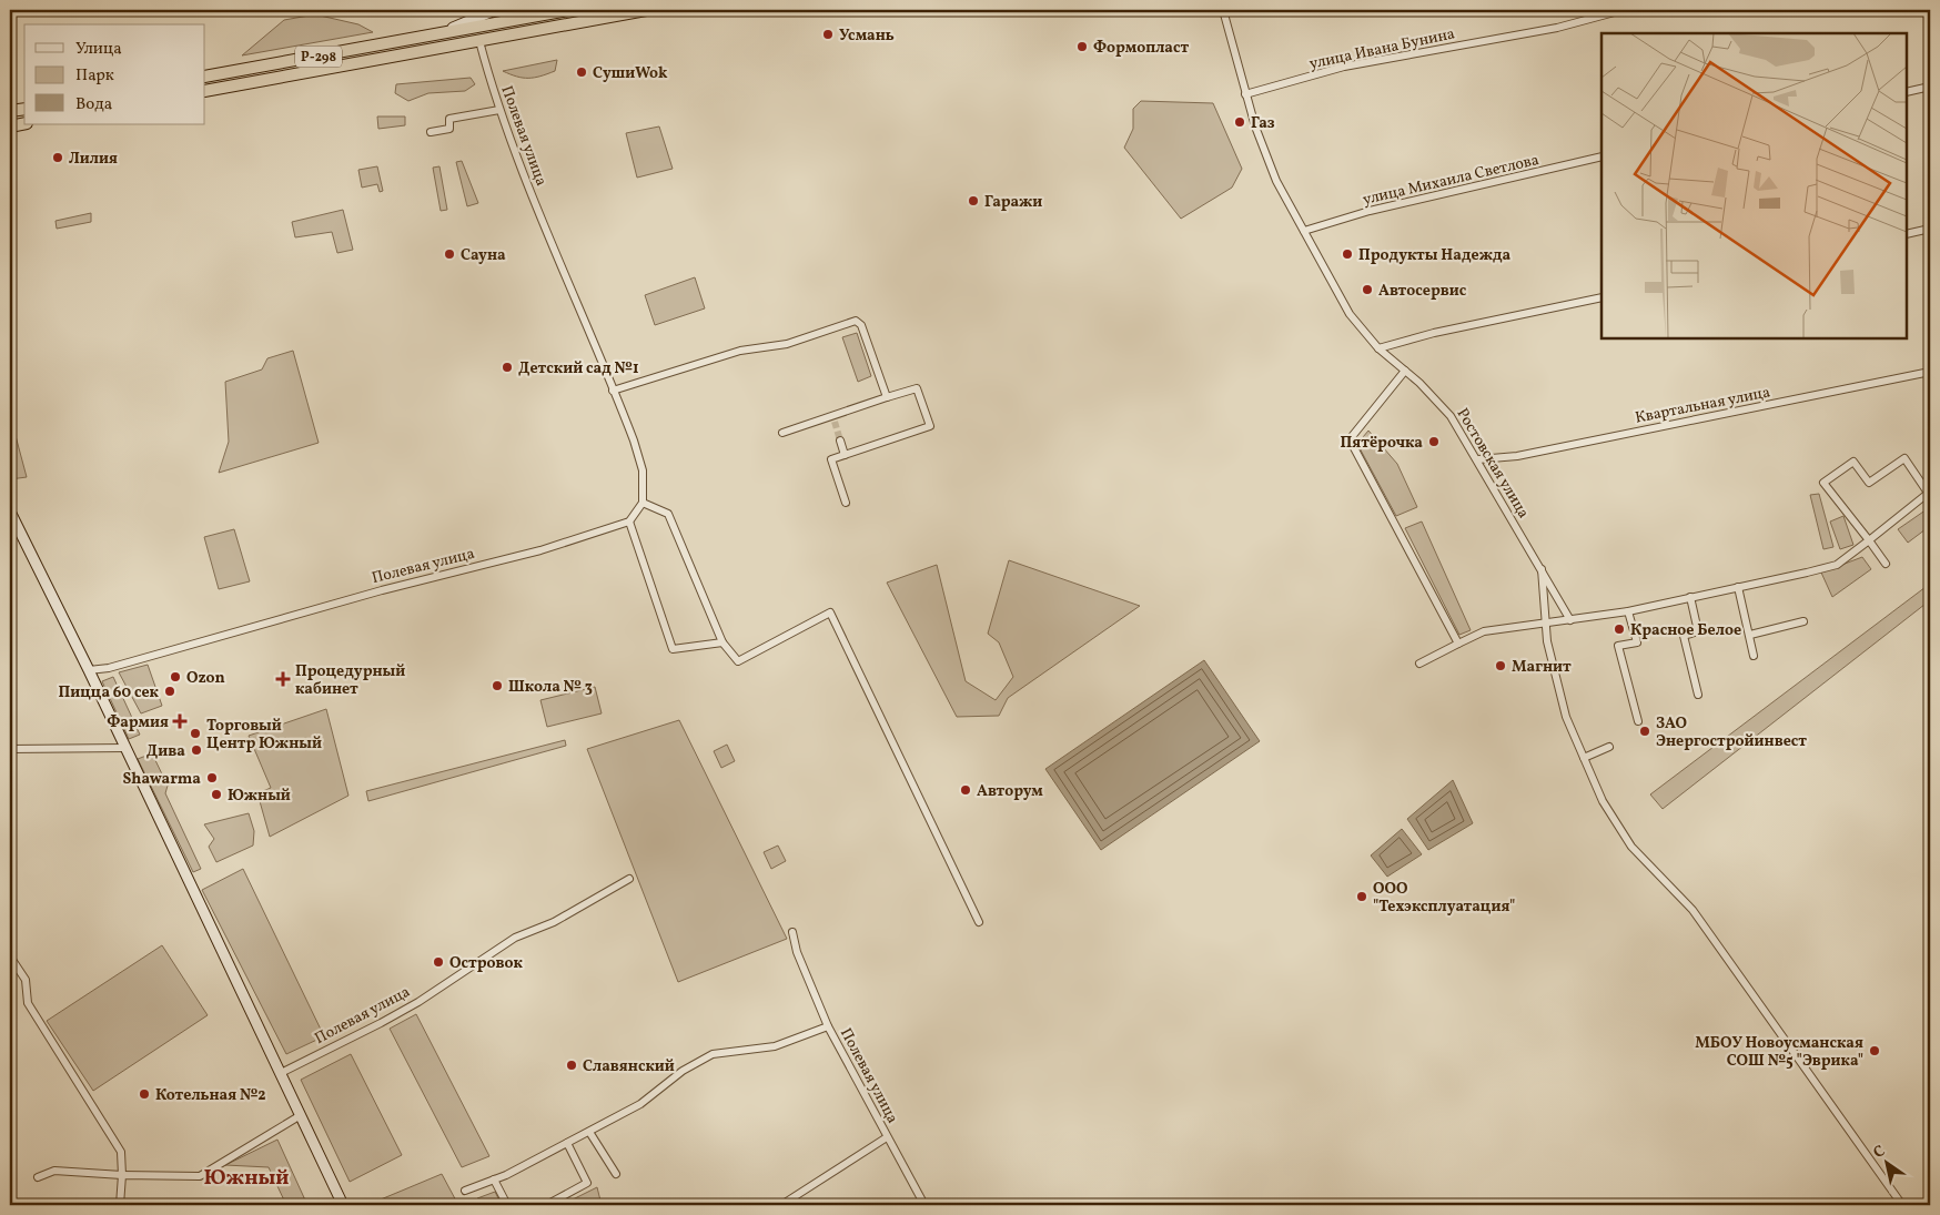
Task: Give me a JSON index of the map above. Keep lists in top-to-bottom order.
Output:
{
  "streets": {
    "highway": ["Р-298"],
    "street": [
      "улица Ивана Бунина",
      "Полевая улица",
      "улица Михаила Светлова",
      "Квартальная улица",
      "Ростовская улица"
    ]
  },
  "crossings": [
    ["улица Ивана Бунина", "Ростовская улица"],
    ["Р-298", "Полевая улица"],
    ["улица Михаила Светлова", "Ростовская улица"],
    ["Квартальная улица", "Ростовская улица"]
  ],
  "districts": ["Южный"],
  "places": {
    "other": [
      "Усмань",
      "Формопласт",
      "CушиWok",
      "Газ",
      "Лилия",
      "Гаражи",
      "Сауна",
      "Продукты Надежда",
      "Автосервис",
      "Детский сад №1",
      "Пятёрочка",
      "Красное Белое",
      "Магнит",
      "Ozon",
      "Школа № 3",
      "Пицца 60 сек",
      "ЗАО Энергостройинвест",
      "Торговый Центр Южный",
      "Дива",
      "Shawarma",
      "Авторум",
      "Южный",
      "ООО \"Техэксплуатация\"",
      "Островок",
      "МБОУ Новоусманская СОШ №5 \"Эврика\"",
      "Славянский",
      "Котельная №2"
    ],
    "health": ["Процедурный кабинет", "Фармия"]
  },
  "legend": ["Улица", "Парк", "Вода"],
  "north": "top left"
}
